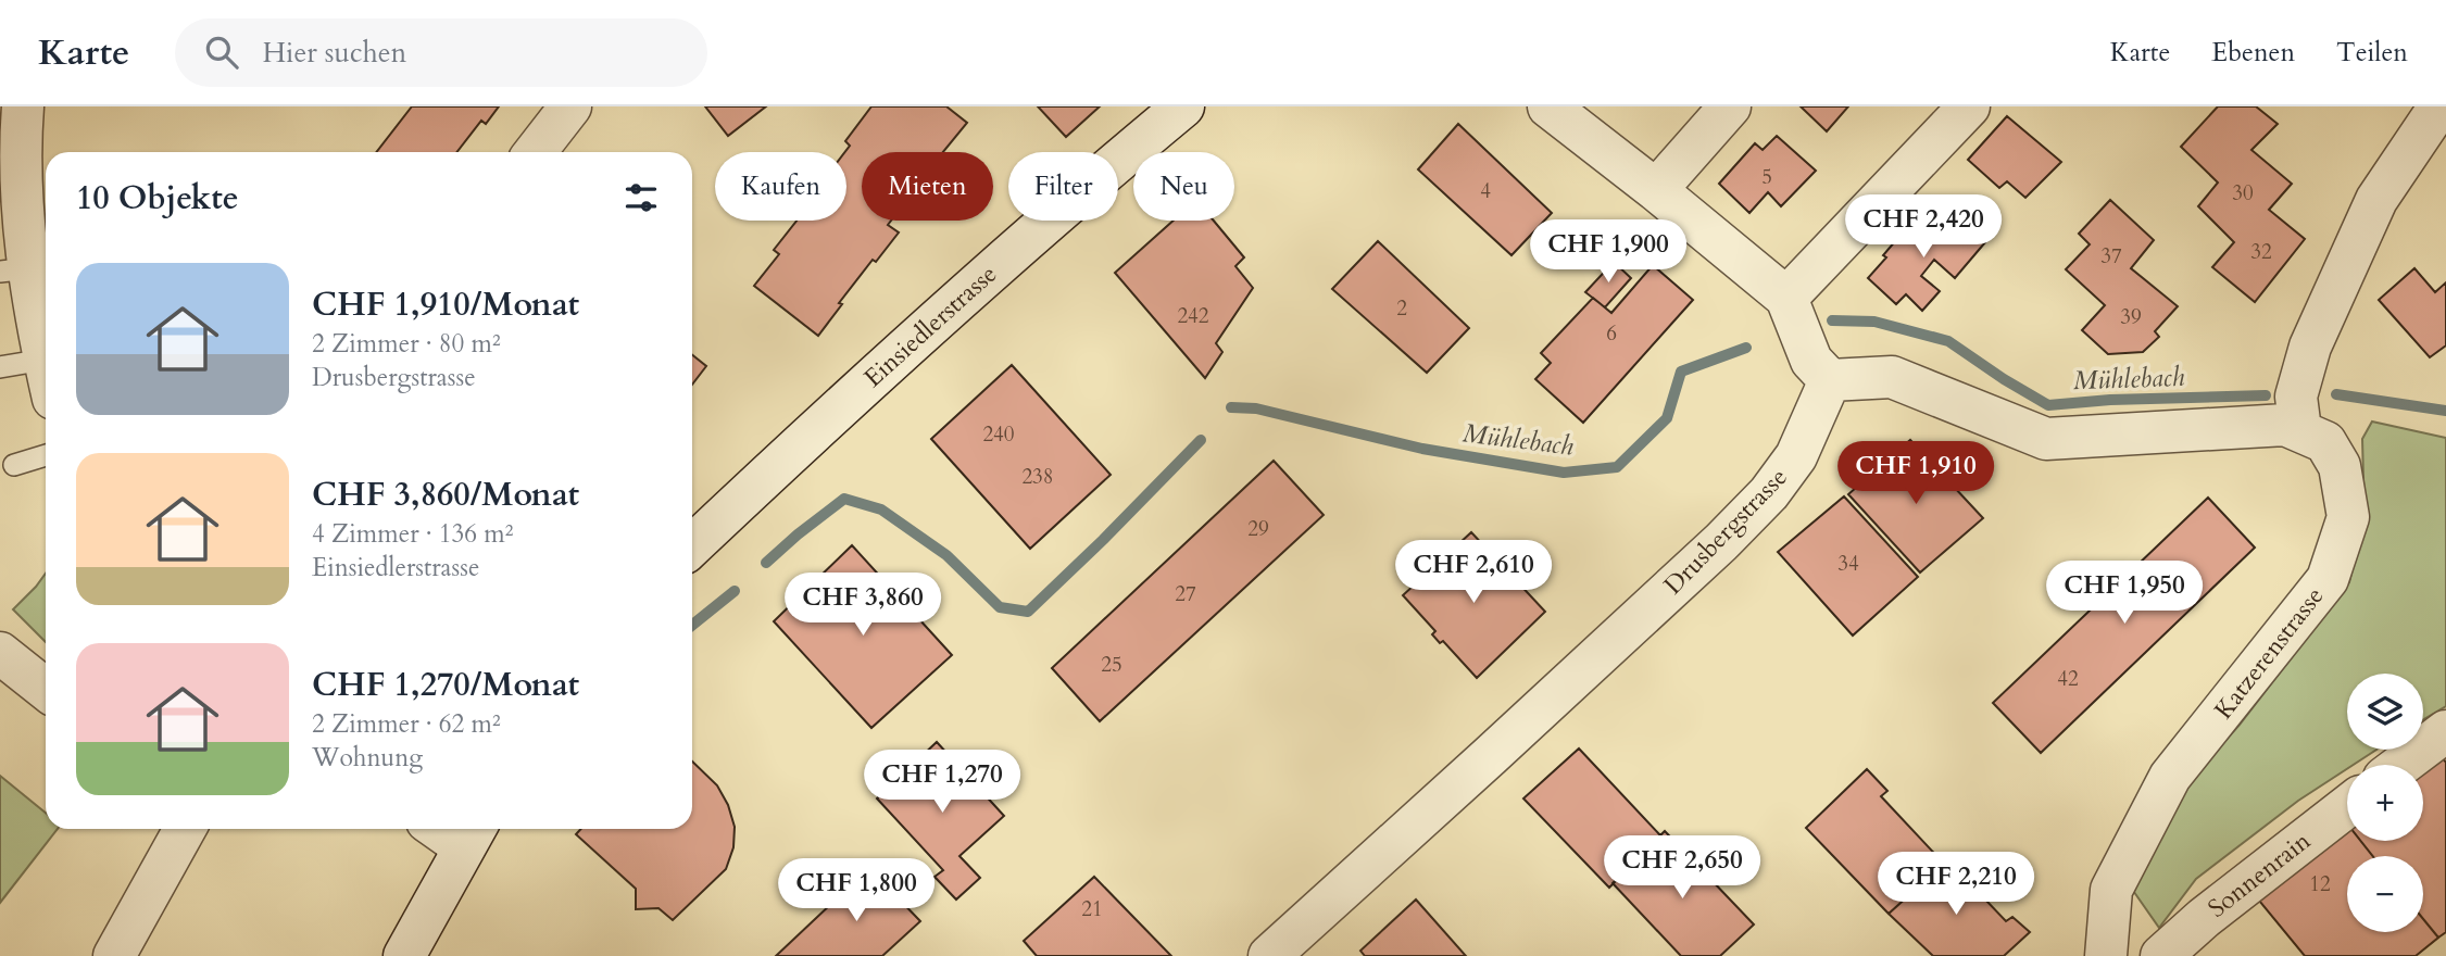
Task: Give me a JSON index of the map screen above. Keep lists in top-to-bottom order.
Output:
{
  "streets": {
    "street": [
      "Einsiedlerstrasse",
      "Drusbergstrasse",
      "Katzerenstrasse",
      "Sonnenrain"
    ]
  },
  "water": ["Mühlebach"],
  "house_numbers": [
    "5",
    "4",
    "30",
    "32",
    "37",
    "2",
    "242",
    "39",
    "6",
    "240",
    "238",
    "29",
    "34",
    "27",
    "25",
    "42",
    "12",
    "21"
  ],
  "page": {
    "header": "Karte",
    "search": "Hier suchen",
    "nav": ["Karte", "Ebenen", "Teilen"],
    "chip": [
      "Kaufen",
      "Mieten",
      "Filter",
      "Neu"
    ],
    "heading": "10 Objekte",
    "price": [
      "CHF 2,420",
      "CHF 1,900",
      "CHF 1,910",
      "CHF 2,610",
      "CHF 1,950",
      "CHF 3,860",
      "CHF 1,270",
      "CHF 2,650",
      "CHF 2,210",
      "CHF 1,800"
    ],
    "list": [
      {
        "name": "CHF 1,910/Monat",
        "note": "2 Zimmer · 80 m² · Drusbergstrasse"
      },
      {
        "name": "CHF 3,860/Monat",
        "note": "4 Zimmer · 136 m² · Einsiedlerstrasse"
      },
      {
        "name": "CHF 1,270/Monat",
        "note": "2 Zimmer · 62 m² · Wohnung"
      }
    ],
    "map_buttons": ["+", "−"]
  }
}
